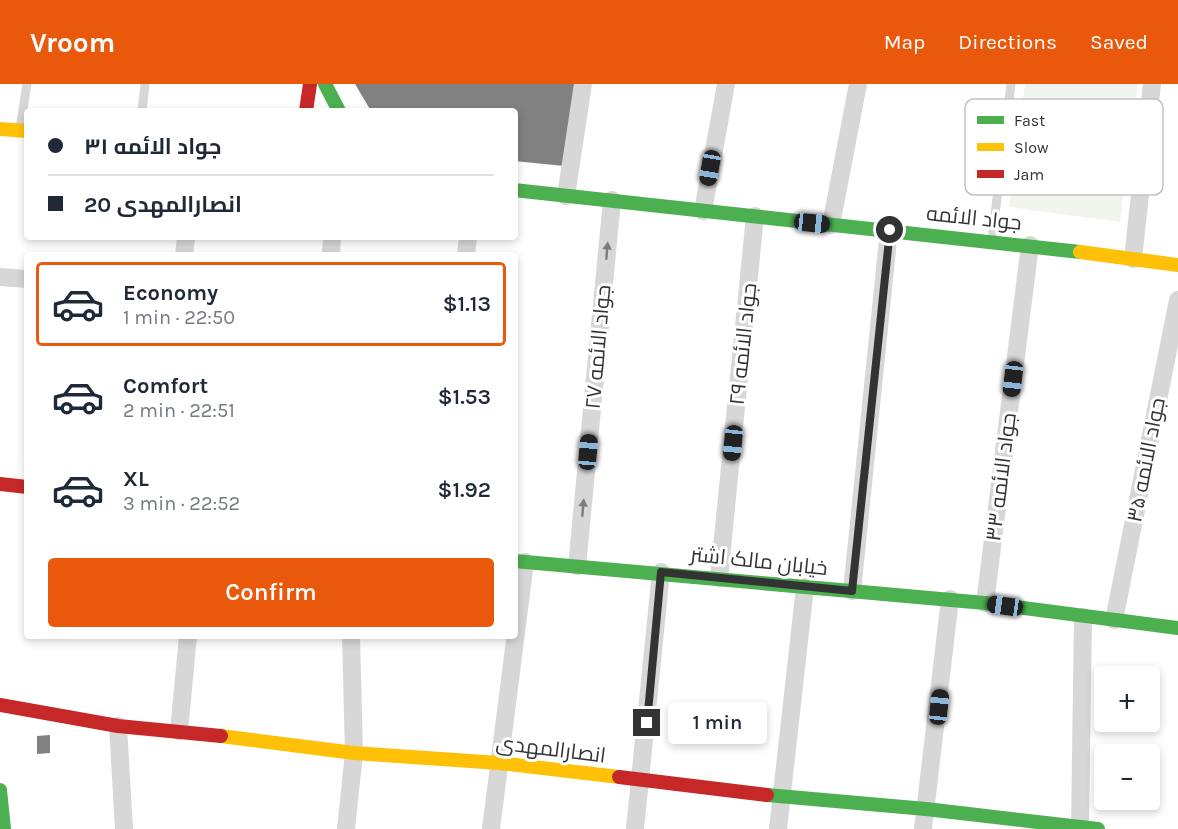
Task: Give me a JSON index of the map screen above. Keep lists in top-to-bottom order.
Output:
{
  "streets": {
    "street": [
      "جواد الائمه",
      "جواد الائمه ۲۹",
      "جواد الائمه ۲۷",
      "جواد الائمه ۳۵",
      "جواد الائمه ۳۳",
      "خیابان مالک اشتر",
      "انصارالمهدی"
    ]
  },
  "crossings": [
    ["جواد الائمه", "جواد الائمه ۲۹"],
    ["جواد الائمه", "جواد الائمه ۲۷"],
    ["جواد الائمه", "جواد الائمه ۳۳"],
    ["جواد الائمه ۲۹", "خیابان مالک اشتر"],
    ["جواد الائمه ۲۷", "خیابان مالک اشتر"],
    ["جواد الائمه ۳۵", "خیابان مالک اشتر"],
    ["جواد الائمه ۳۳", "خیابان مالک اشتر"]
  ],
  "one_way": ["جواد الائمه ۲۷"],
  "legend": ["Fast", "Slow", "Jam"],
  "page": {
    "header": "Vroom",
    "nav": ["Map", "Directions", "Saved"],
    "banner": ["جواد الائمه ۳۱", "انصارالمهدی 20"],
    "list": [
      {
        "name": "Economy",
        "note": "1 min · 22:50",
        "value": "$1.13"
      },
      {
        "name": "Comfort",
        "note": "2 min · 22:51",
        "value": "$1.53"
      },
      {
        "name": "XL",
        "note": "3 min · 22:52",
        "value": "$1.92"
      }
    ],
    "buttons": "Confirm",
    "map_buttons": ["+", "−"],
    "bubble": "1 min"
  }
}
